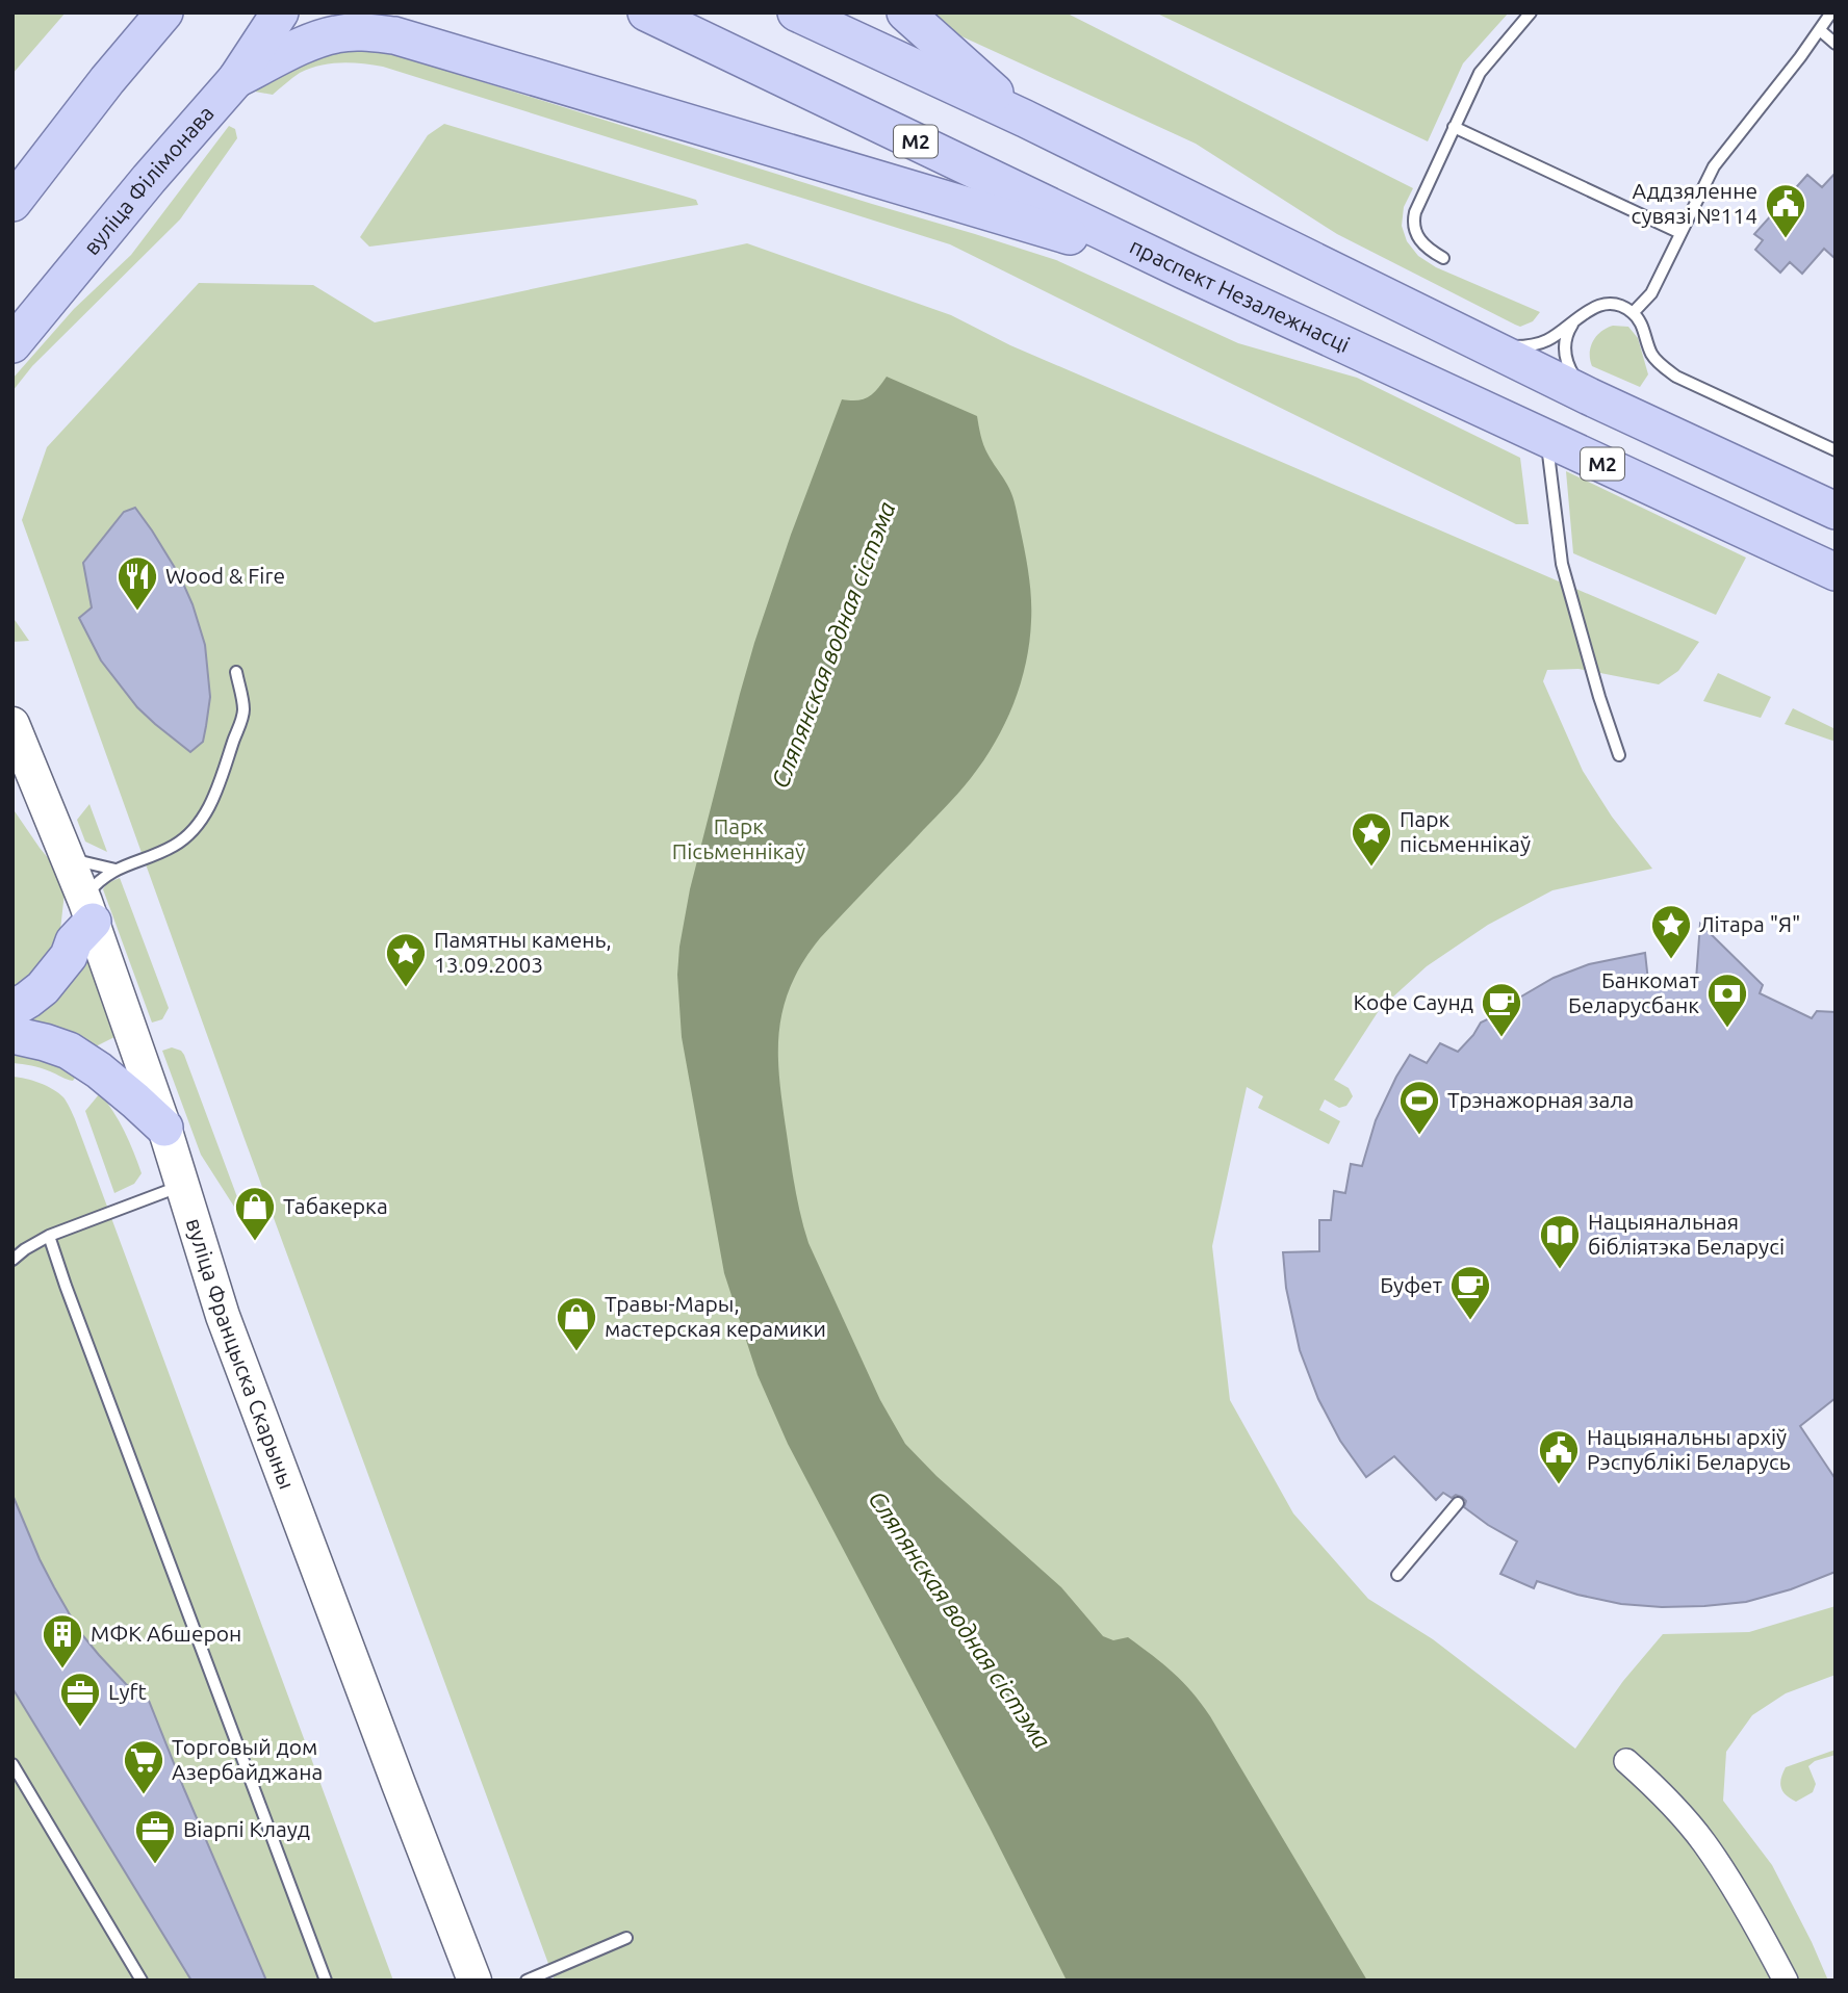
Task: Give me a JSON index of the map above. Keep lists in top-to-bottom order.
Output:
{
  "streets": {
    "main road": [
      "М2",
      "вуліца Філімонава",
      "праспект Незалежнасці",
      "вуліца Францыска Скарыны"
    ]
  },
  "water": ["Сляпянская водная сістэма"],
  "parks": ["Парк Пісьменнікаў"],
  "places": {
    "public building": ["Аддзяленне сувязі №114", "Нацыянальны архіў Рэспублікі Беларусь"],
    "restaurant": ["Wood & Fire"],
    "place": ["Парк пісьменнікаў", "Літара \"Я\"", "Памятны камень, 13.09.2003"],
    "bank": ["Банкомат Беларусбанк"],
    "cafe": ["Кофе Саунд", "Буфет"],
    "sports": ["Трэнажорная зала"],
    "shop": ["Табакерка", "Травы-Мары, мастерская керамики"],
    "library": ["Нацыянальная бібліятэка Беларусі"],
    "building": ["МФК Абшерон"],
    "office": ["Lyft", "Віарпі Клауд"],
    "supermarket": ["Торговый дом Азербайджана"]
  }
}
